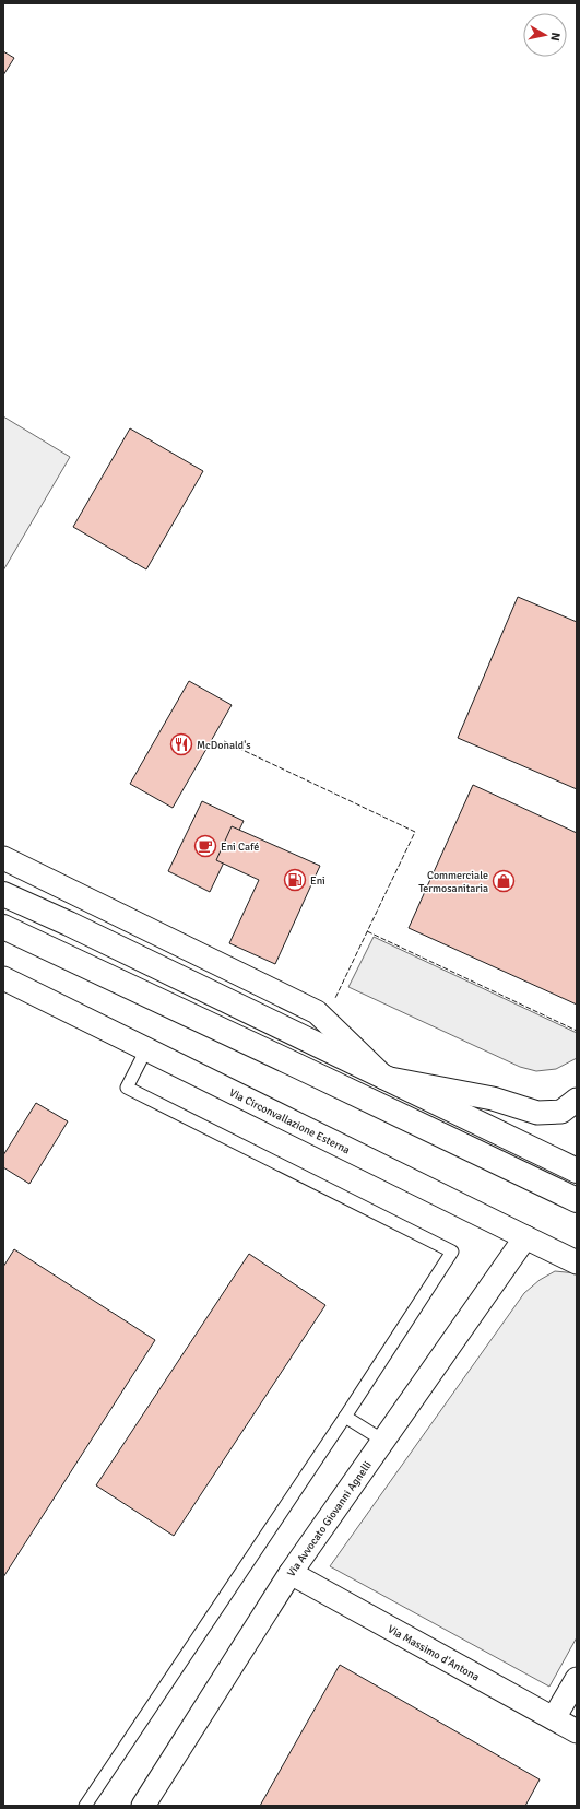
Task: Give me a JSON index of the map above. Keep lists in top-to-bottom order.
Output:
{
  "streets": {
    "street": ["Via Circonvallazione Esterna", "Via Avvocato Giovanni Agnelli", "Via Massimo d'Antona"]
  },
  "crossings": [
    ["Via Circonvallazione Esterna", "Via Avvocato Giovanni Agnelli"],
    ["Via Avvocato Giovanni Agnelli", "Via Massimo d'Antona"]
  ],
  "places": {
    "restaurant": ["McDonald's"],
    "cafe": ["Eni Café"],
    "fuel station": ["Eni"],
    "shop": ["Commerciale Termosanitaria"]
  },
  "north": "right"
}
